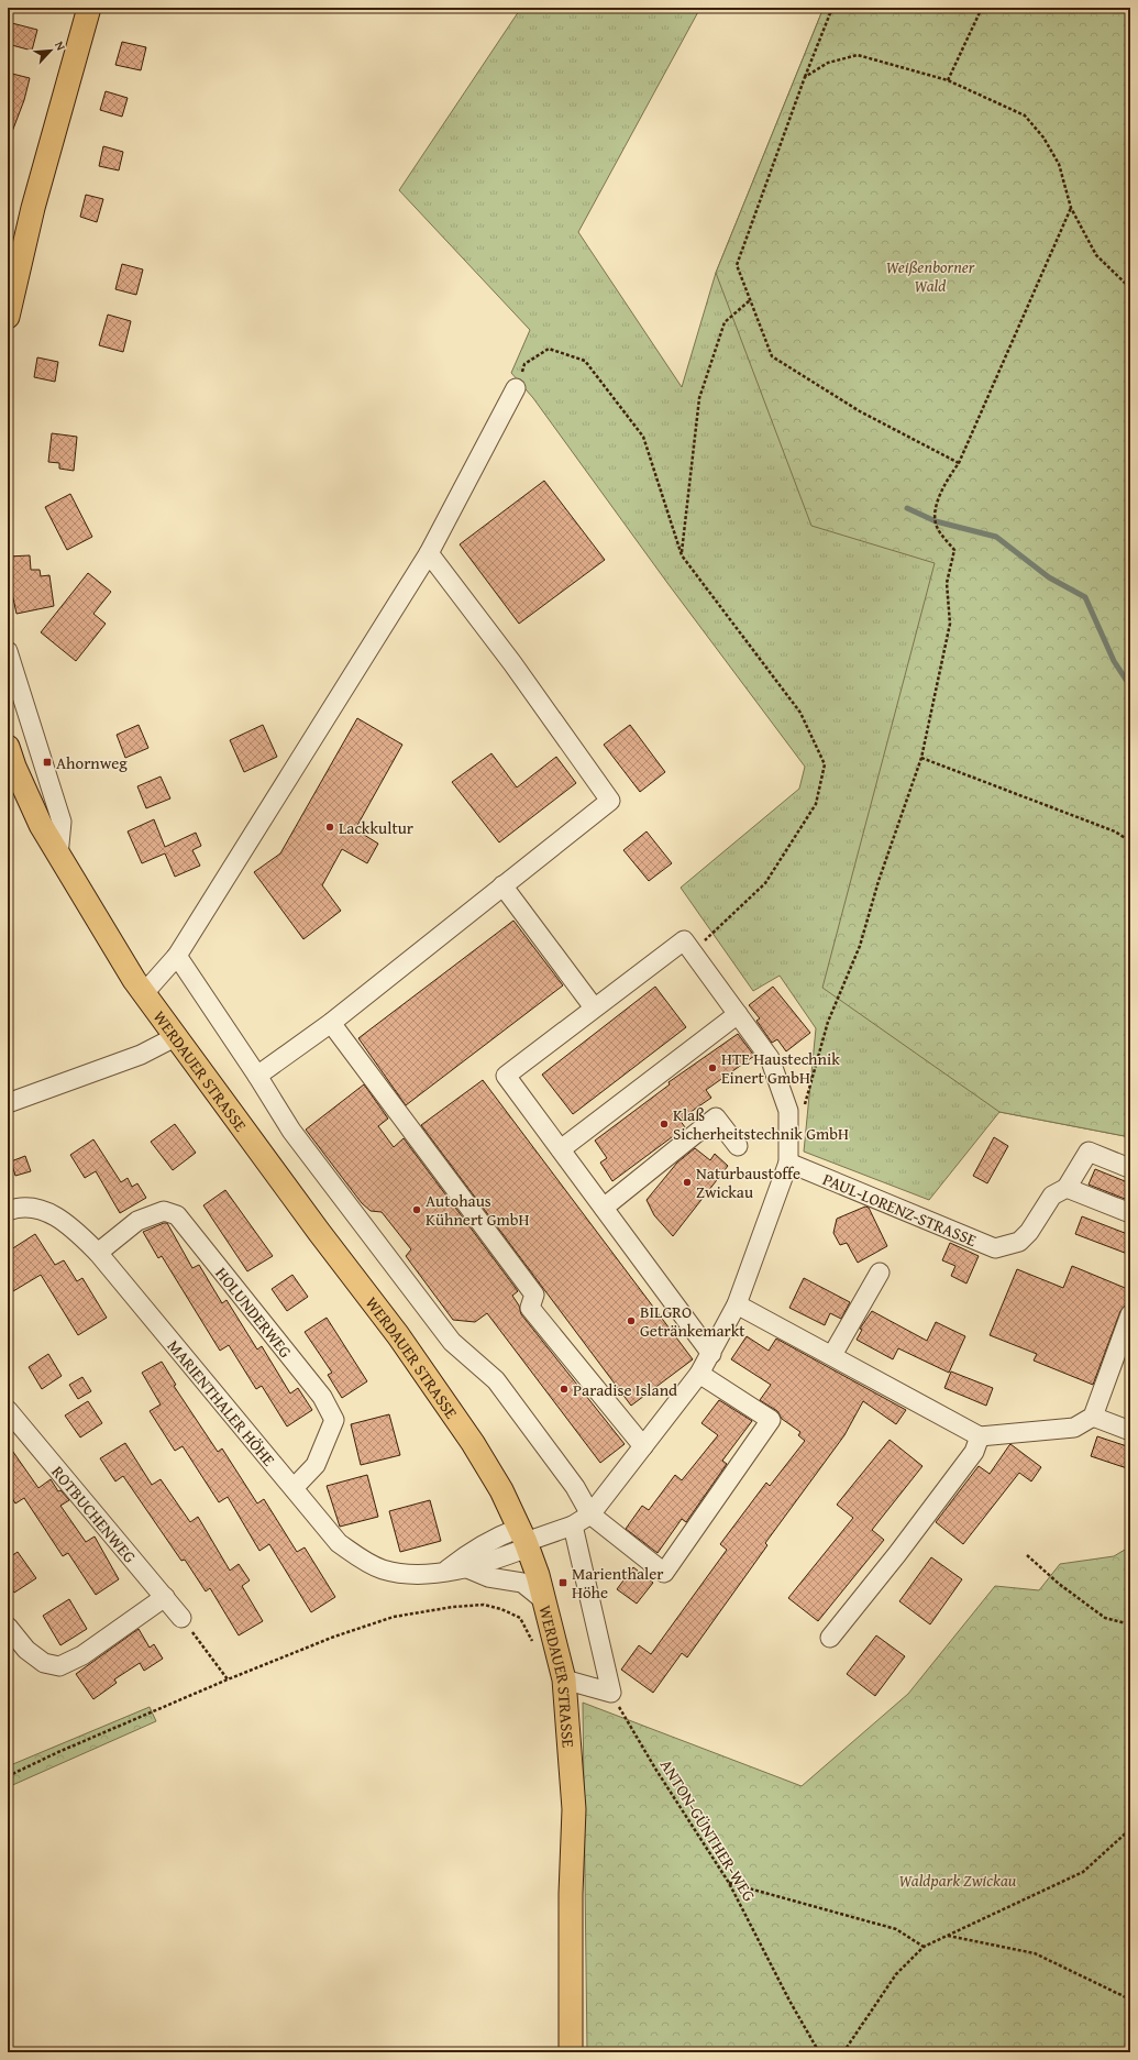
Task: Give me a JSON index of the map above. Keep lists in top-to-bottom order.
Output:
{
  "streets": {
    "main road": ["WERDAUER STRASSE"],
    "street": [
      "PAUL-LORENZ-STRASSE",
      "HOLUNDERWEG",
      "MARIENTHALER HÖHE",
      "ROTBUCHENWEG"
    ],
    "path": ["ANTON-GÜNTHER-WEG"]
  },
  "crossings": [
    ["WERDAUER STRASSE", "MARIENTHALER HÖHE"],
    ["HOLUNDERWEG", "MARIENTHALER HÖHE"]
  ],
  "parks": ["Weißenborner Wald", "Waldpark Zwickau"],
  "places": {
    "transit": ["Ahornweg", "Marienthaler Höhe"],
    "other": [
      "Lackkultur",
      "HTE Haustechnik Einert GmbH",
      "Klaß Sicherheitstechnik GmbH",
      "Naturbaustoffe Zwickau",
      "Autohaus Kühnert GmbH",
      "BILGRO Getränkemarkt",
      "Paradise Island"
    ]
  },
  "north": "top right"
}
